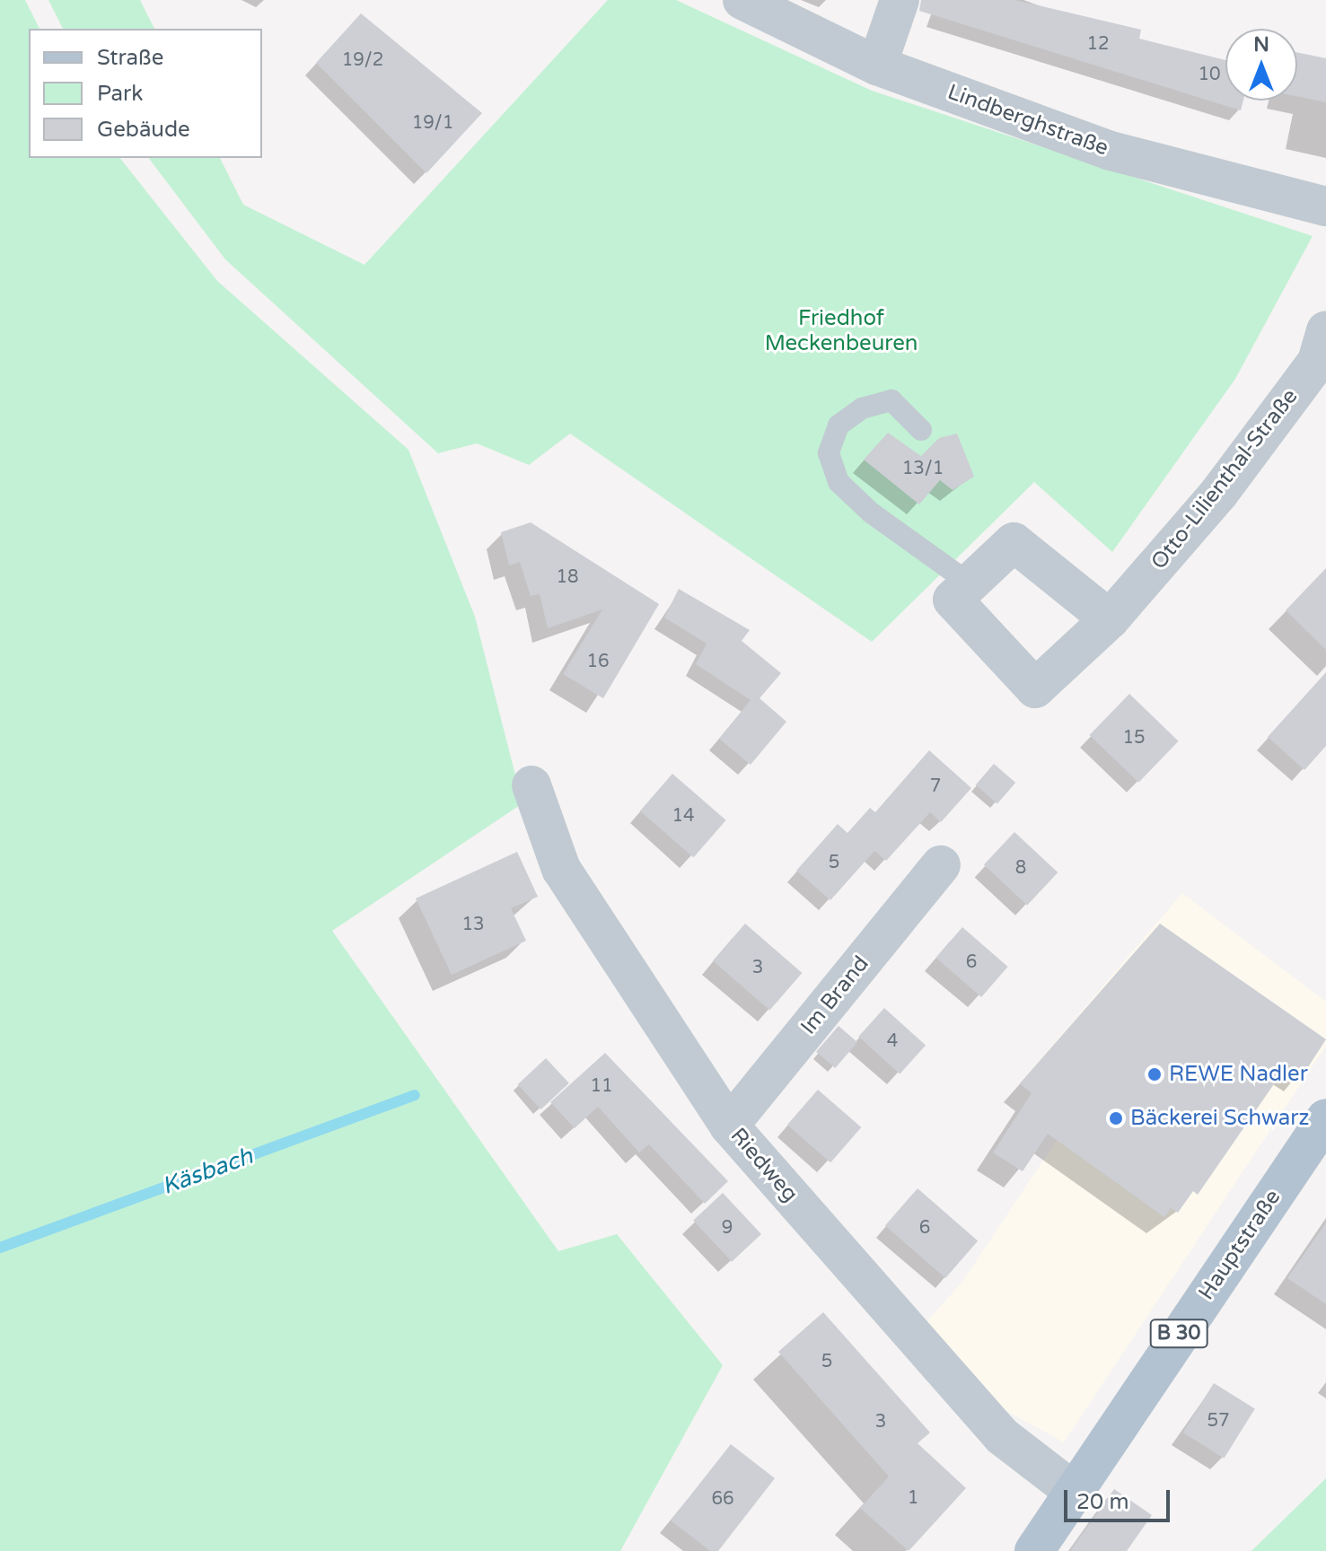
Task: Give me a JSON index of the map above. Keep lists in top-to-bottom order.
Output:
{
  "streets": {
    "main road": ["Hauptstraße", "B 30"],
    "street": [
      "Lindberghstraße",
      "Otto-Lilienthal-Straße",
      "Im Brand",
      "Riedweg"
    ]
  },
  "crossings": [
    ["Im Brand", "Riedweg"],
    ["Riedweg", "Hauptstraße"]
  ],
  "water": ["Käsbach"],
  "parks": ["Friedhof Meckenbeuren"],
  "places": ["REWE Nadler", "Bäckerei Schwarz"],
  "house_numbers": [
    "12",
    "19/2",
    "10",
    "19/1",
    "13/1",
    "18",
    "16",
    "15",
    "7",
    "14",
    "5",
    "8",
    "13",
    "6",
    "3",
    "4",
    "11",
    "9",
    "6",
    "5",
    "57",
    "3",
    "1",
    "66"
  ],
  "legend": ["Straße", "Park", "Gebäude"],
  "scale_bar": "20 m",
  "north": "top"
}
